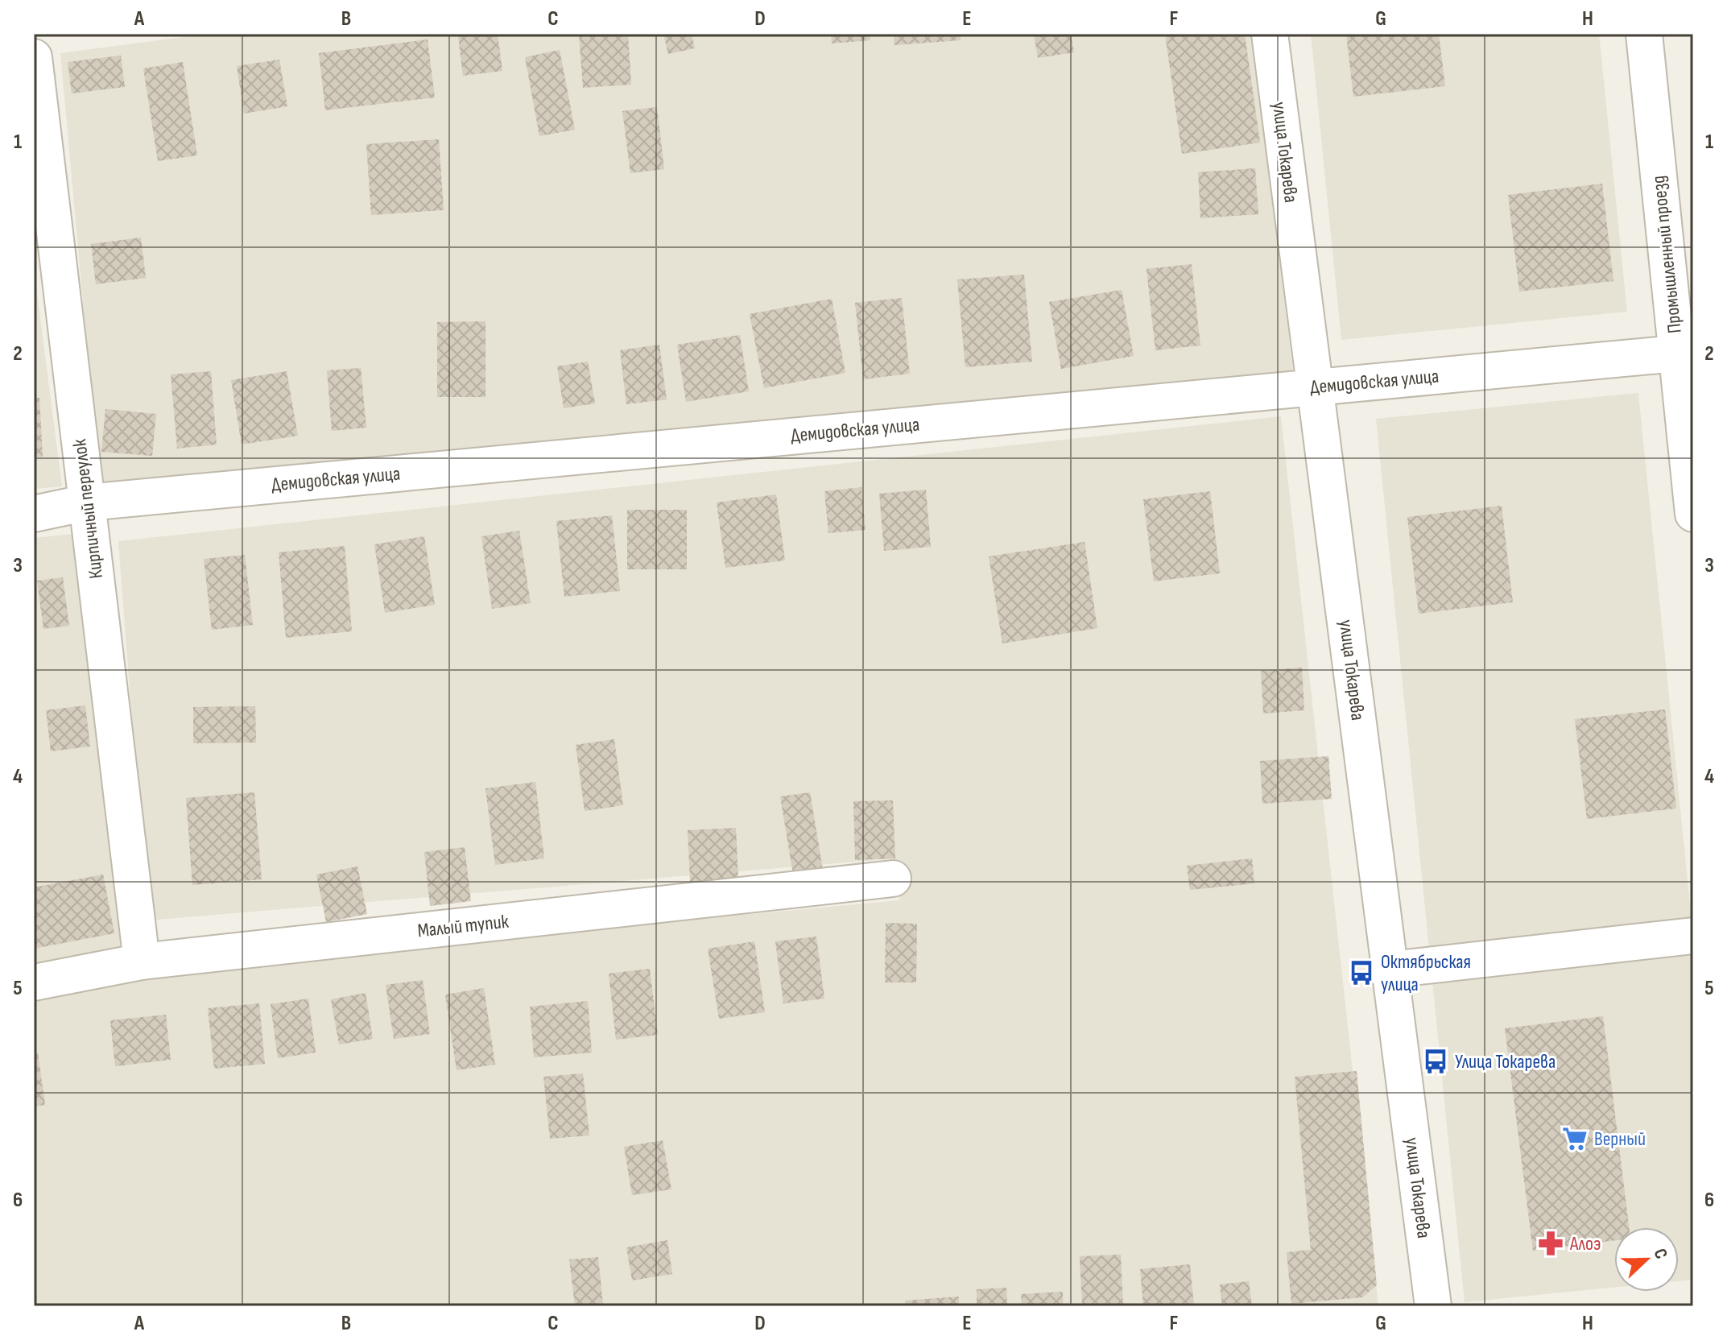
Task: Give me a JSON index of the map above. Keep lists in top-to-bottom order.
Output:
{
  "streets": {
    "street": [
      "улица Токарева",
      "Промышленный проезд",
      "Демидовская улица",
      "Кирпичный переулок",
      "Малый тупик"
    ]
  },
  "crossings": [
    ["улица Токарева", "Демидовская улица"],
    ["Промышленный проезд", "Демидовская улица"],
    ["Демидовская улица", "Кирпичный переулок"],
    ["Кирпичный переулок", "Малый тупик"]
  ],
  "places": {
    "bus stop": ["Октябрьская улица", "Улица Токарева"],
    "supermarket": ["Верный"],
    "pharmacy": ["Алоэ"]
  },
  "north": "right",
  "grid": {
    "columns": [
      "A",
      "B",
      "C",
      "D",
      "E",
      "F",
      "G",
      "H"
    ],
    "rows": [
      "1",
      "2",
      "3",
      "4",
      "5",
      "6"
    ]
  }
}
